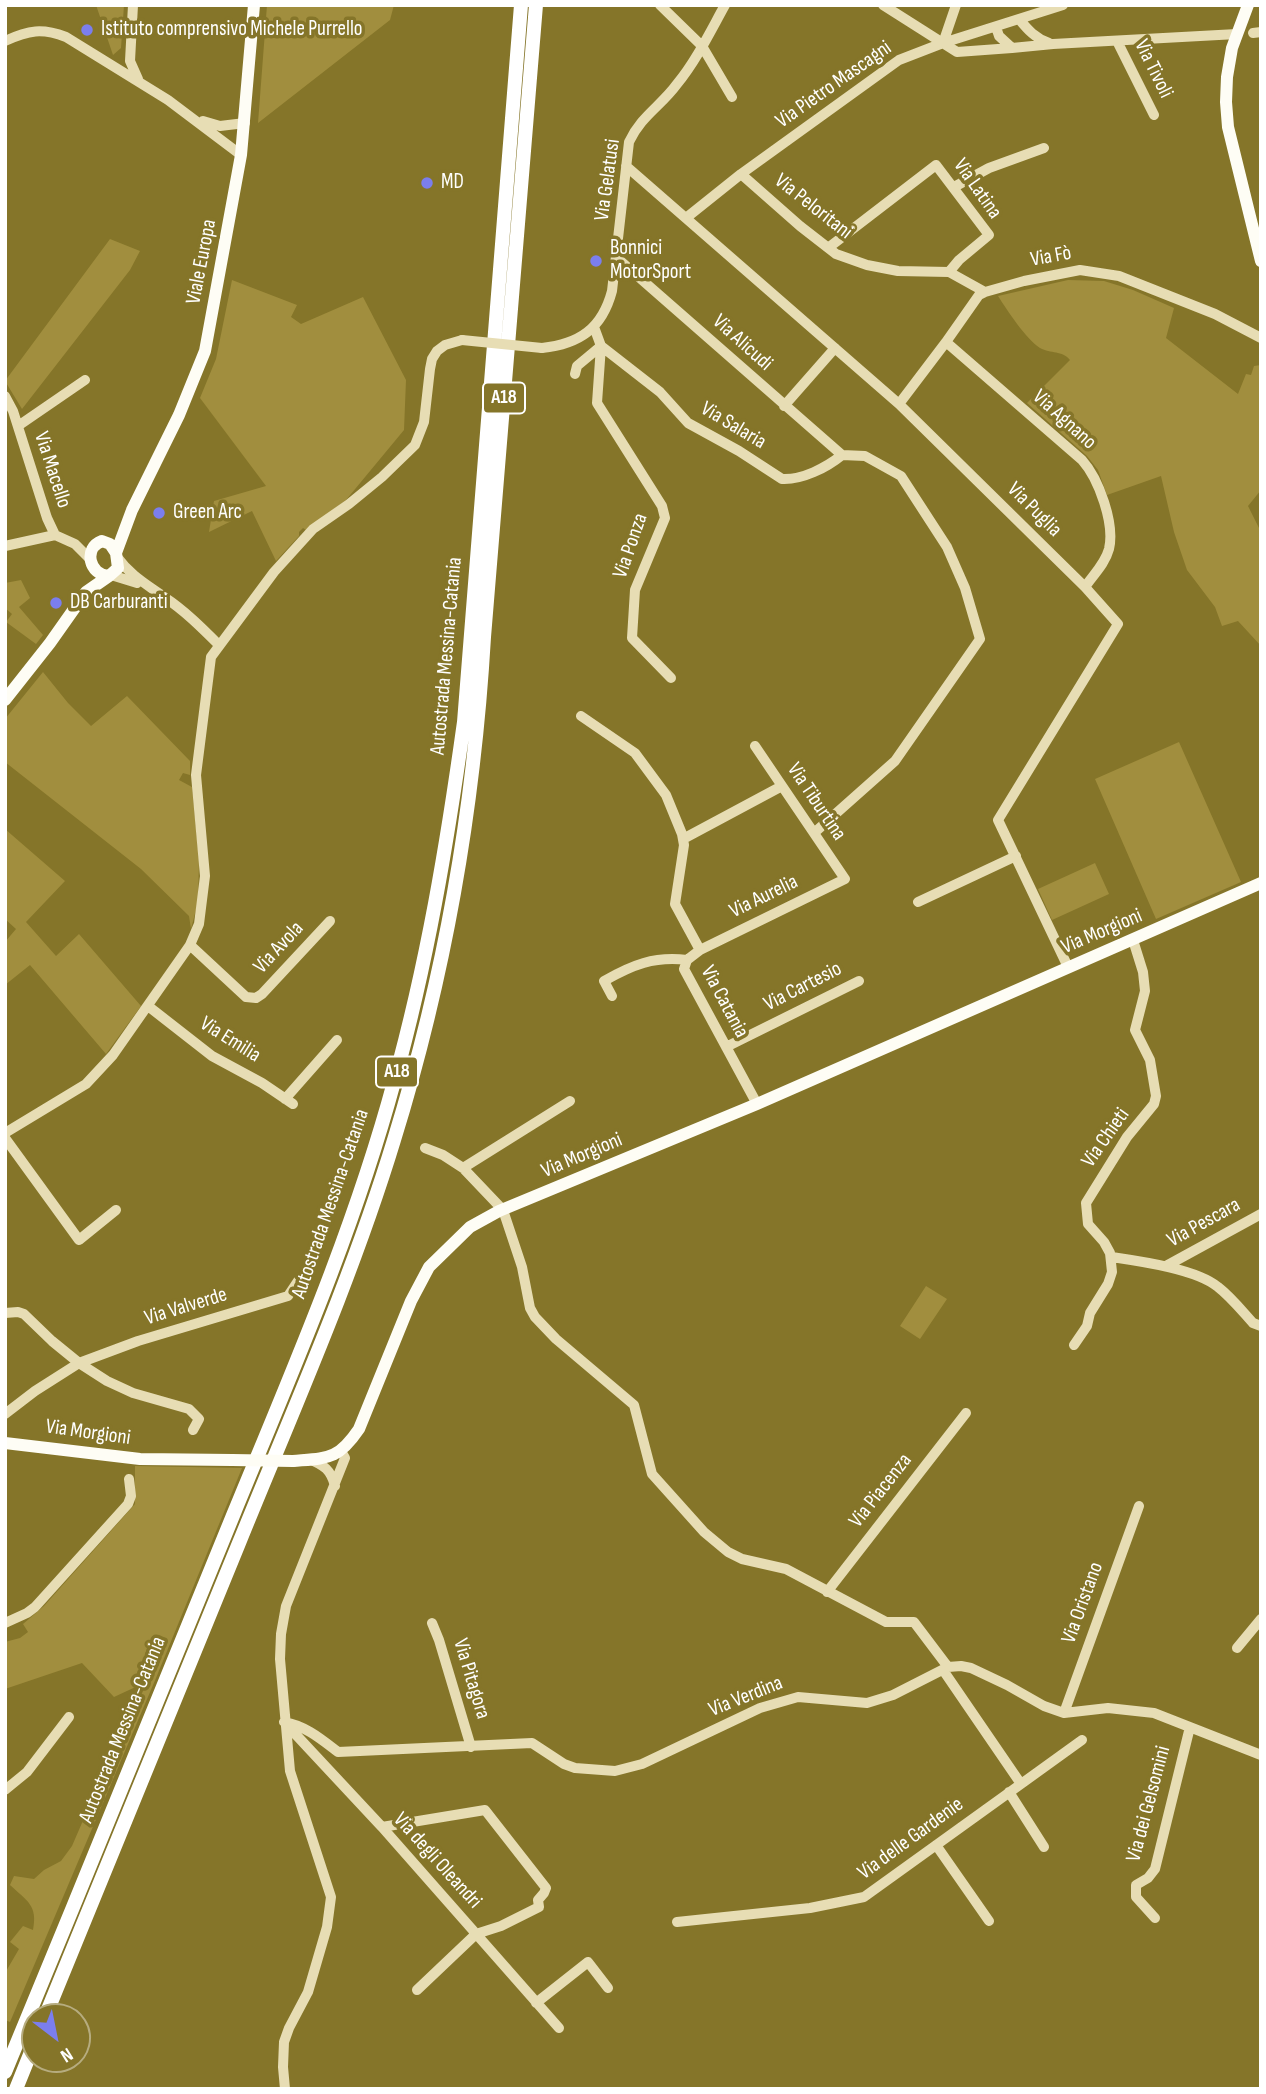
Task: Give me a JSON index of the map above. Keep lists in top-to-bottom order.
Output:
{
  "streets": {
    "highway": ["A18", "Autostrada Messina-Catania"],
    "main road": ["Viale Europa", "Via Morgioni"],
    "street": [
      "Via Tivoli",
      "Via Pietro Mascagni",
      "Via Gelatusi",
      "Via Latina",
      "Via Peloritani",
      "Via Fò",
      "Via Alicudi",
      "Via Agnano",
      "Via Salaria",
      "Via Macello",
      "Via Puglia",
      "Via Ponza",
      "Via Tiburtina",
      "Via Aurelia",
      "Via Avola",
      "Via Cartesio",
      "Via Catania",
      "Via Emilia",
      "Via Chieti",
      "Via Pescara",
      "Via Valverde",
      "Via Piacenza",
      "Via Oristano",
      "Via Pitagora",
      "Via Verdina",
      "Via dei Gelsomini",
      "Via delle Gardenie",
      "Via degli Oleandri"
    ]
  },
  "crossings": [
    ["Via Pietro Mascagni", "Via Peloritani"],
    ["Via Pietro Mascagni", "Via Puglia"],
    ["Via Gelatusi", "Via Alicudi"],
    ["Via Gelatusi", "Via Puglia"],
    ["Via Latina", "Via Peloritani"],
    ["Via Peloritani", "Via Fò"],
    ["Via Alicudi", "Via Salaria"],
    ["Via Agnano", "Via Puglia"],
    ["Via Salaria", "Via Ponza"],
    ["Via Puglia", "Via Morgioni"],
    ["Via Tiburtina", "Via Aurelia"],
    ["Via Aurelia", "Via Catania"],
    ["Via Morgioni", "Via Catania"],
    ["Via Morgioni", "Via Chieti"],
    ["Via Morgioni", "Via Valverde"],
    ["Via Cartesio", "Via Catania"],
    ["Via Pitagora", "Via Verdina"],
    ["Via Verdina", "Via degli Oleandri"]
  ],
  "places": [
    "Istituto comprensivo Michele Purrello",
    "MD",
    "Bonnici MotorSport",
    "Green Arc",
    "DB Carburanti"
  ],
  "north": "bottom right"
}
